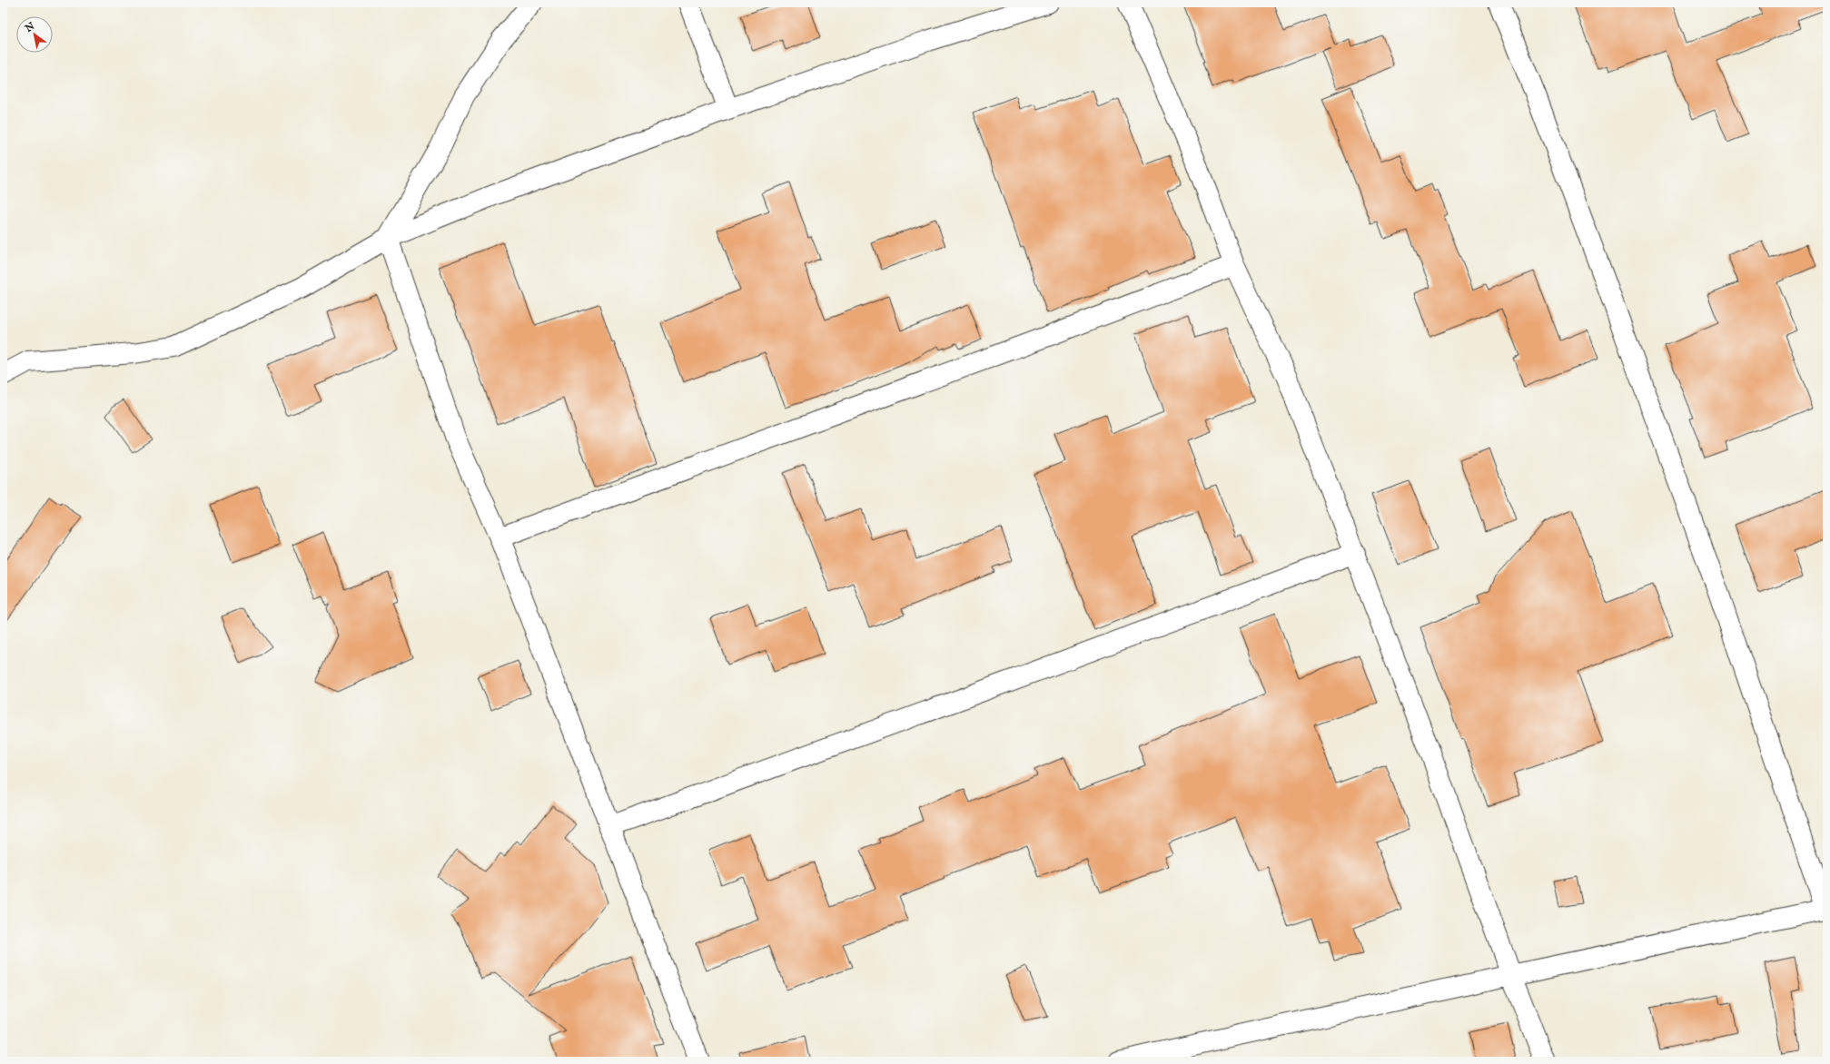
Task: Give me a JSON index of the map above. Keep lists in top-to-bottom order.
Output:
{
  "north": "top left"
}
